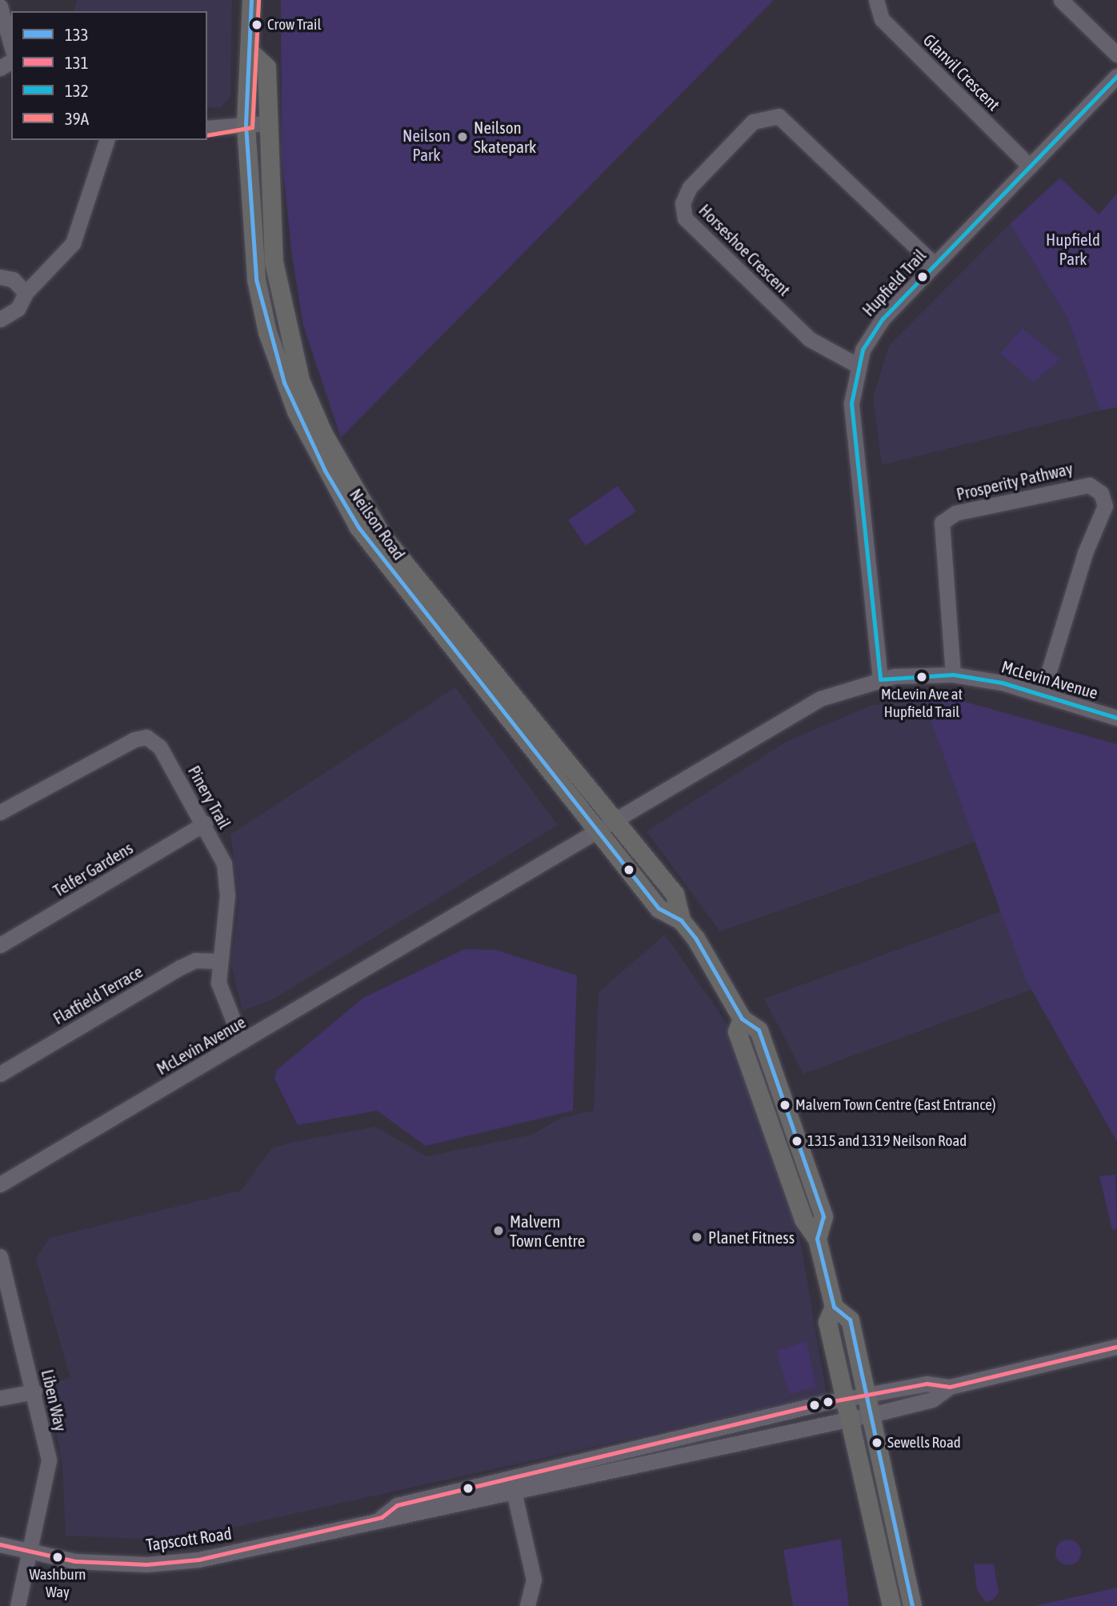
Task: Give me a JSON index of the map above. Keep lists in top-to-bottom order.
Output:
{
  "streets": {
    "main road": ["Neilson Road"],
    "street": [
      "Glanvil Crescent",
      "Horseshoe Crescent",
      "Hupfield Trail",
      "Prosperity Pathway",
      "McLevin Avenue",
      "Pinery Trail",
      "Telfer Gardens",
      "Flatfield Terrace",
      "Liben Way",
      "Tapscott Road"
    ]
  },
  "crossings": [
    ["Glanvil Crescent", "Hupfield Trail"],
    ["Horseshoe Crescent", "Hupfield Trail"],
    ["Hupfield Trail", "McLevin Avenue"],
    ["Prosperity Pathway", "McLevin Avenue"],
    ["Neilson Road", "McLevin Avenue"],
    ["Neilson Road", "Tapscott Road"],
    ["McLevin Avenue", "Pinery Trail"],
    ["Pinery Trail", "Telfer Gardens"],
    ["Pinery Trail", "Flatfield Terrace"],
    ["Liben Way", "Tapscott Road"]
  ],
  "parks": ["Neilson Park", "Hupfield Park"],
  "places": [
    "Crow Trail",
    "Neilson Skatepark",
    "McLevin Ave at Hupfield Trail",
    "Malvern Town Centre (East Entrance)",
    "1315 and 1319 Neilson Road",
    "Malvern Town Centre",
    "Planet Fitness",
    "Sewells Road",
    "Washburn Way"
  ],
  "lines": [
    "transit line 133",
    "transit line 39A",
    "transit line 132",
    "transit line 131"
  ],
  "legend": [
    "133",
    "131",
    "132",
    "39A"
  ]
}
